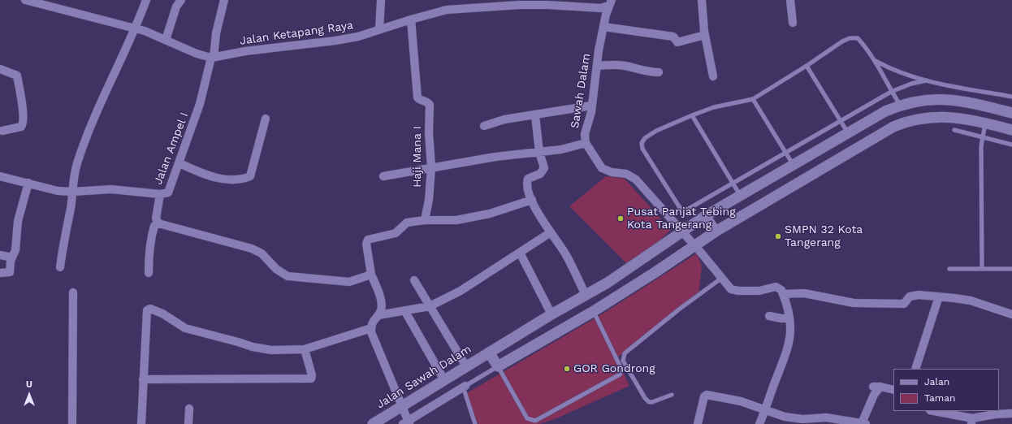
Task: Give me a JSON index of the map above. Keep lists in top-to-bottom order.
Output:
{
  "streets": {
    "street": [
      "Jalan Ketapang Raya",
      "Sawah Dalam",
      "Jalan Ampel I",
      "Haji Mana I",
      "Jalan Sawah Dalam"
    ]
  },
  "crossings": [
    ["Jalan Ketapang Raya", "Sawah Dalam"],
    ["Jalan Ketapang Raya", "Jalan Ampel I"],
    ["Jalan Ketapang Raya", "Haji Mana I"]
  ],
  "places": ["Pusat Panjat Tebing Kota Tangerang", "SMPN 32 Kota Tangerang", "GOR Gondrong"],
  "legend": ["Jalan", "Taman"],
  "north": "top"
}
